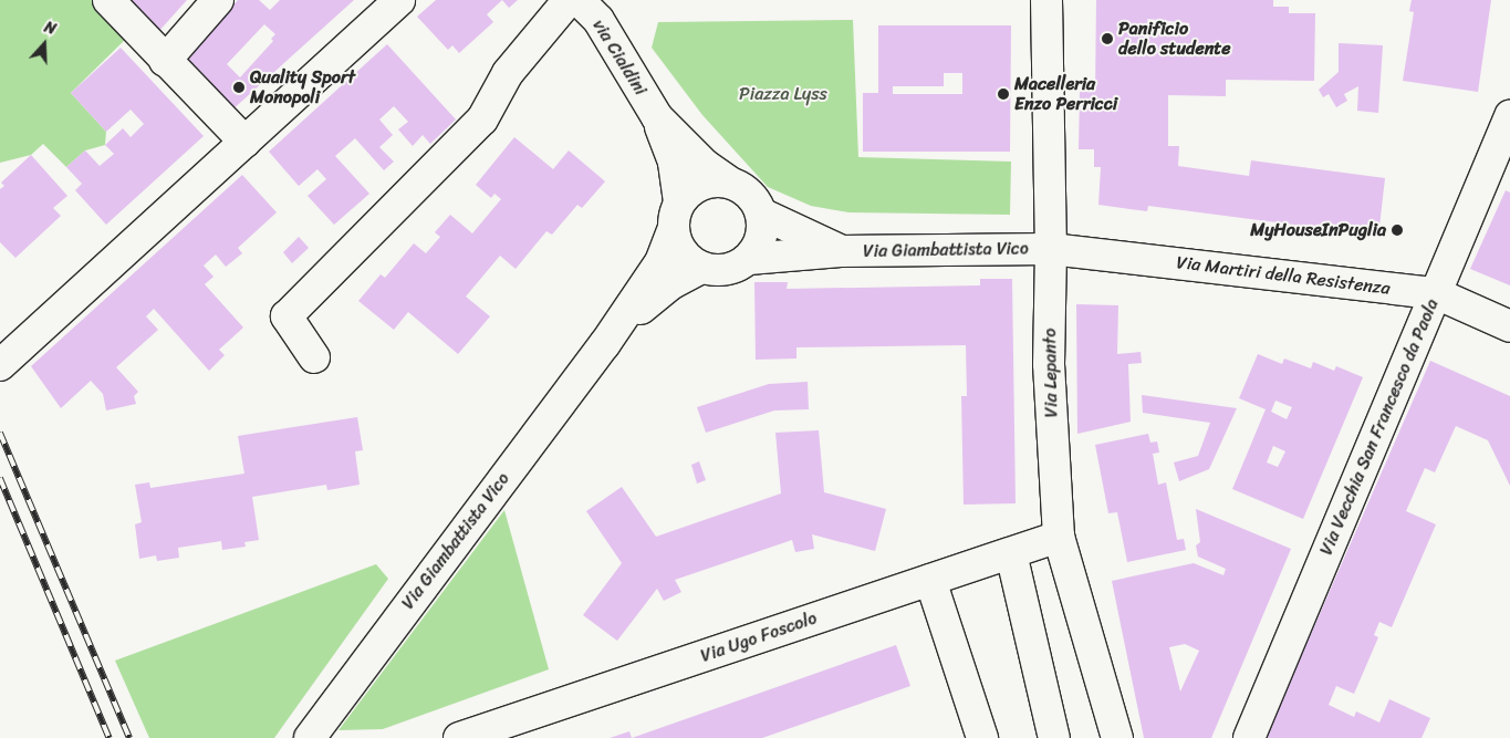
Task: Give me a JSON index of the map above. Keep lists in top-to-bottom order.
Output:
{
  "streets": {
    "street": [
      "via Cialdini",
      "Via Giambattista Vico",
      "Via Martiri della Resistenza",
      "Via Lepanto",
      "Via Vecchia San Francesco da Paola",
      "Via Ugo Foscolo"
    ]
  },
  "crossings": [
    ["via Cialdini", "Via Giambattista Vico"],
    ["Via Giambattista Vico", "Via Martiri della Resistenza"],
    ["Via Giambattista Vico", "Via Lepanto"],
    ["Via Martiri della Resistenza", "Via Lepanto"],
    ["Via Martiri della Resistenza", "Via Vecchia San Francesco da Paola"],
    ["Via Lepanto", "Via Ugo Foscolo"]
  ],
  "parks": ["Piazza Lyss"],
  "places": [
    "Panificio dello studente",
    "Quality Sport Monopoli",
    "Macelleria Enzo Perricci",
    "MyHouseInPuglia"
  ],
  "north": "top"
}
